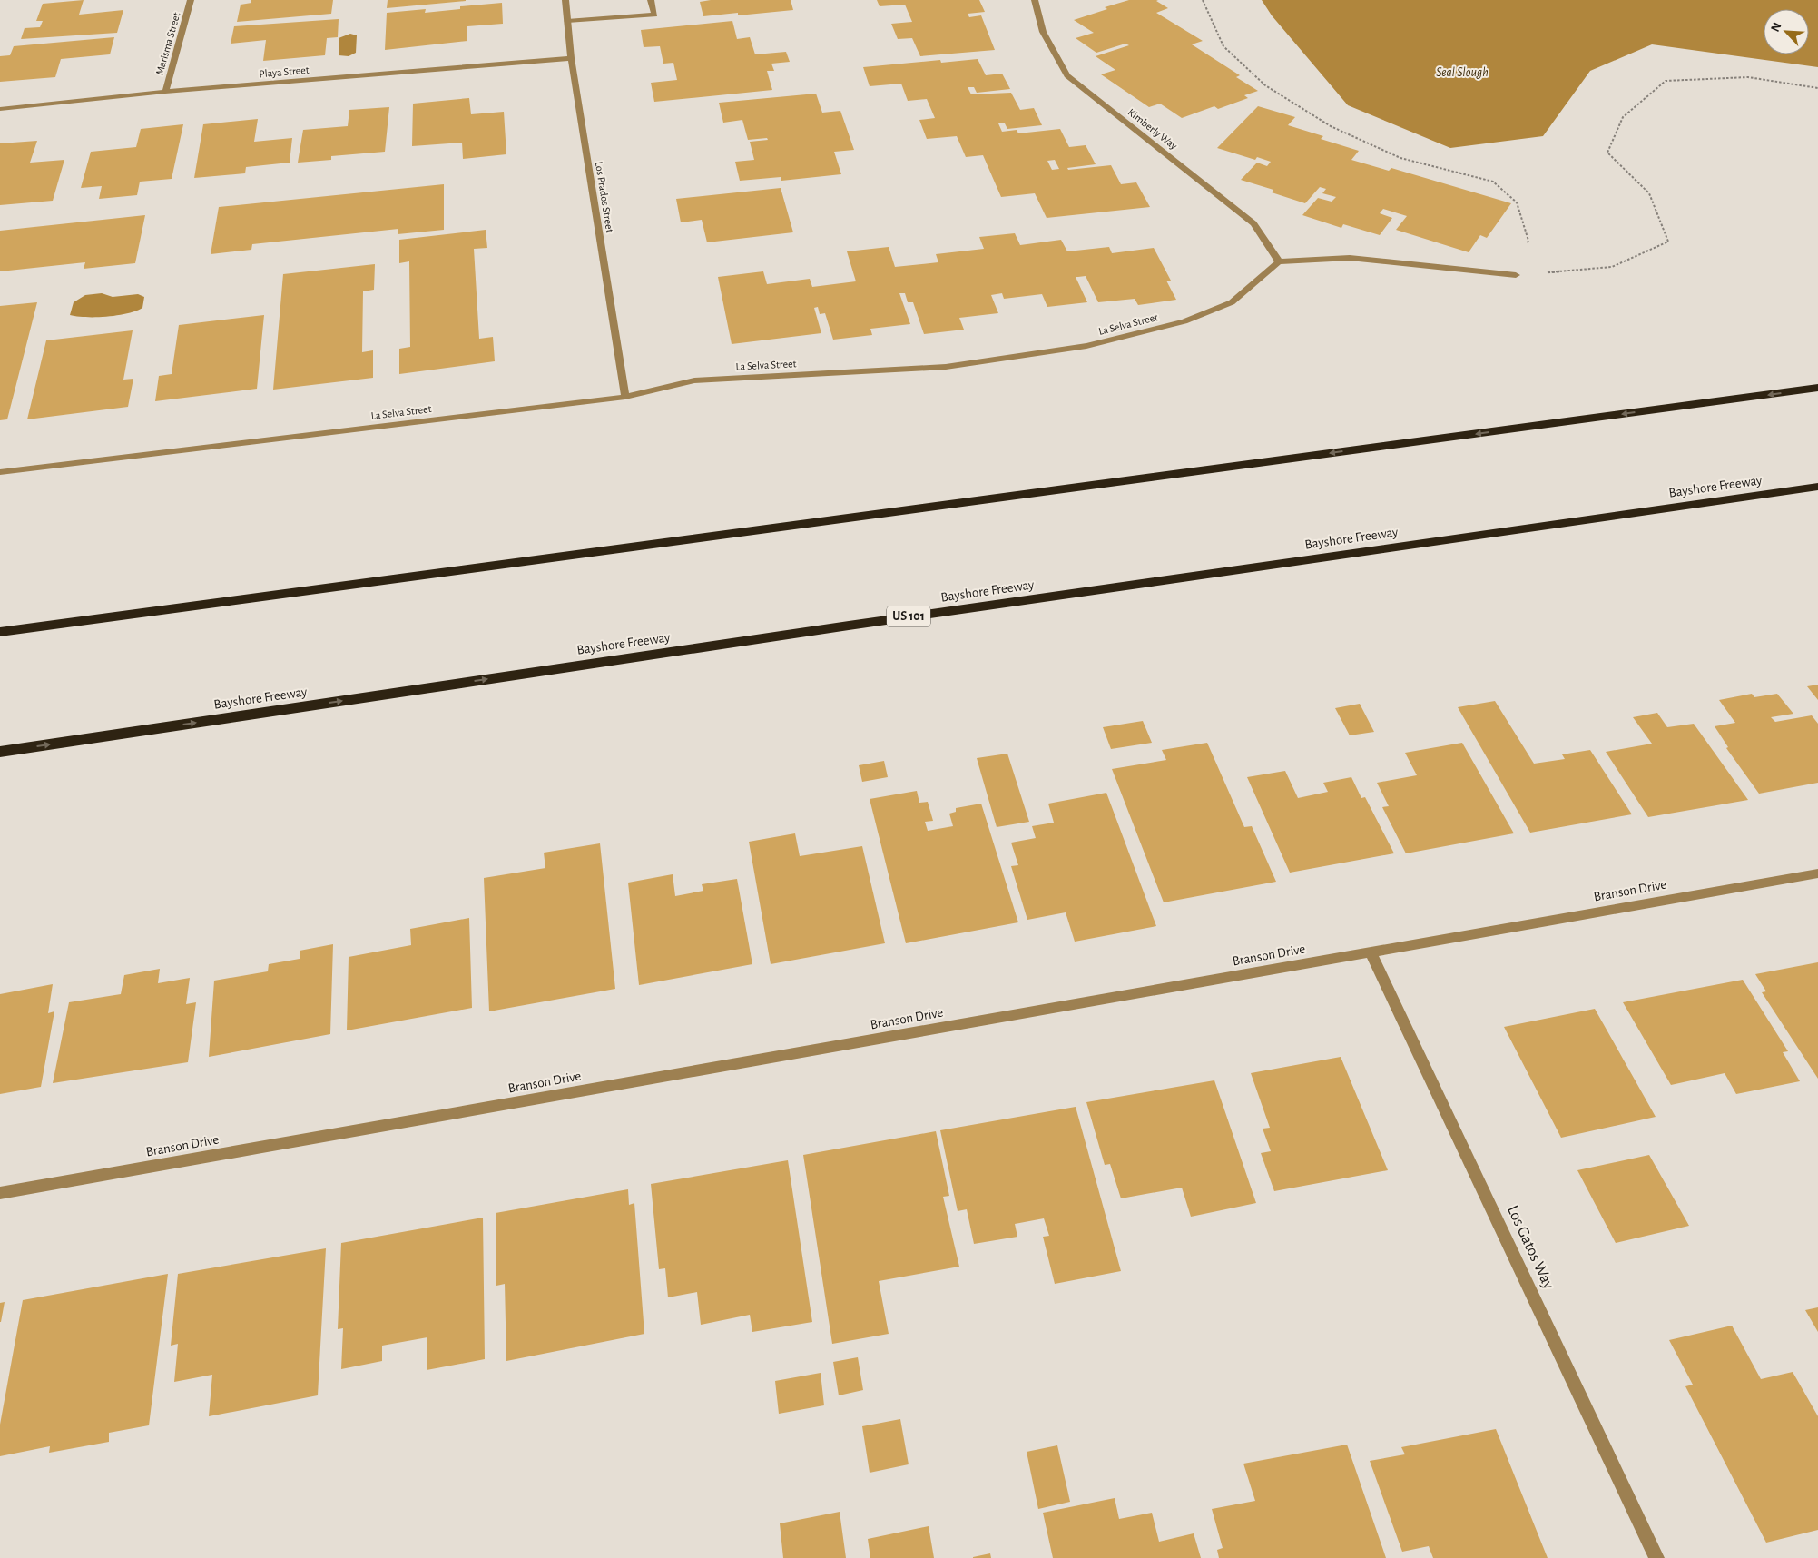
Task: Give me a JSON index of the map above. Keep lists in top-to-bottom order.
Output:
{
  "streets": {
    "highway": ["Bayshore Freeway", "US 101"],
    "street": [
      "Marisma Street",
      "Playa Street",
      "Kimberly Way",
      "Los Prados Street",
      "La Selva Street",
      "Branson Drive",
      "Los Gatos Way"
    ]
  },
  "crossings": [
    ["Marisma Street", "Playa Street"],
    ["Playa Street", "Los Prados Street"],
    ["Kimberly Way", "La Selva Street"],
    ["Los Prados Street", "La Selva Street"],
    ["Branson Drive", "Los Gatos Way"]
  ],
  "water": ["Seal Slough"],
  "north": "top left"
}
